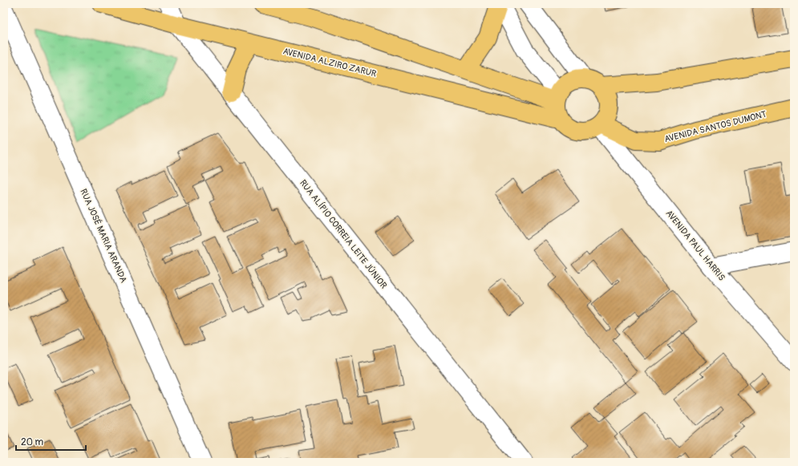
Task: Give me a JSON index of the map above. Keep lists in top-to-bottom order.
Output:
{
  "streets": {
    "main road": ["AVENIDA ALZIRO ZARUR", "AVENIDA SANTOS DUMONT"],
    "street": ["RUA ALÍPIO CORREIA LEITE JÚNIOR", "RUA JOSÉ MARIA ARANDA", "AVENIDA PAUL HARRIS"]
  },
  "crossings": [
    ["AVENIDA ALZIRO ZARUR", "AVENIDA SANTOS DUMONT"],
    ["AVENIDA ALZIRO ZARUR", "RUA ALÍPIO CORREIA LEITE JÚNIOR"],
    ["AVENIDA ALZIRO ZARUR", "AVENIDA PAUL HARRIS"],
    ["AVENIDA SANTOS DUMONT", "AVENIDA PAUL HARRIS"]
  ],
  "scale_bar": "20 m"
}
